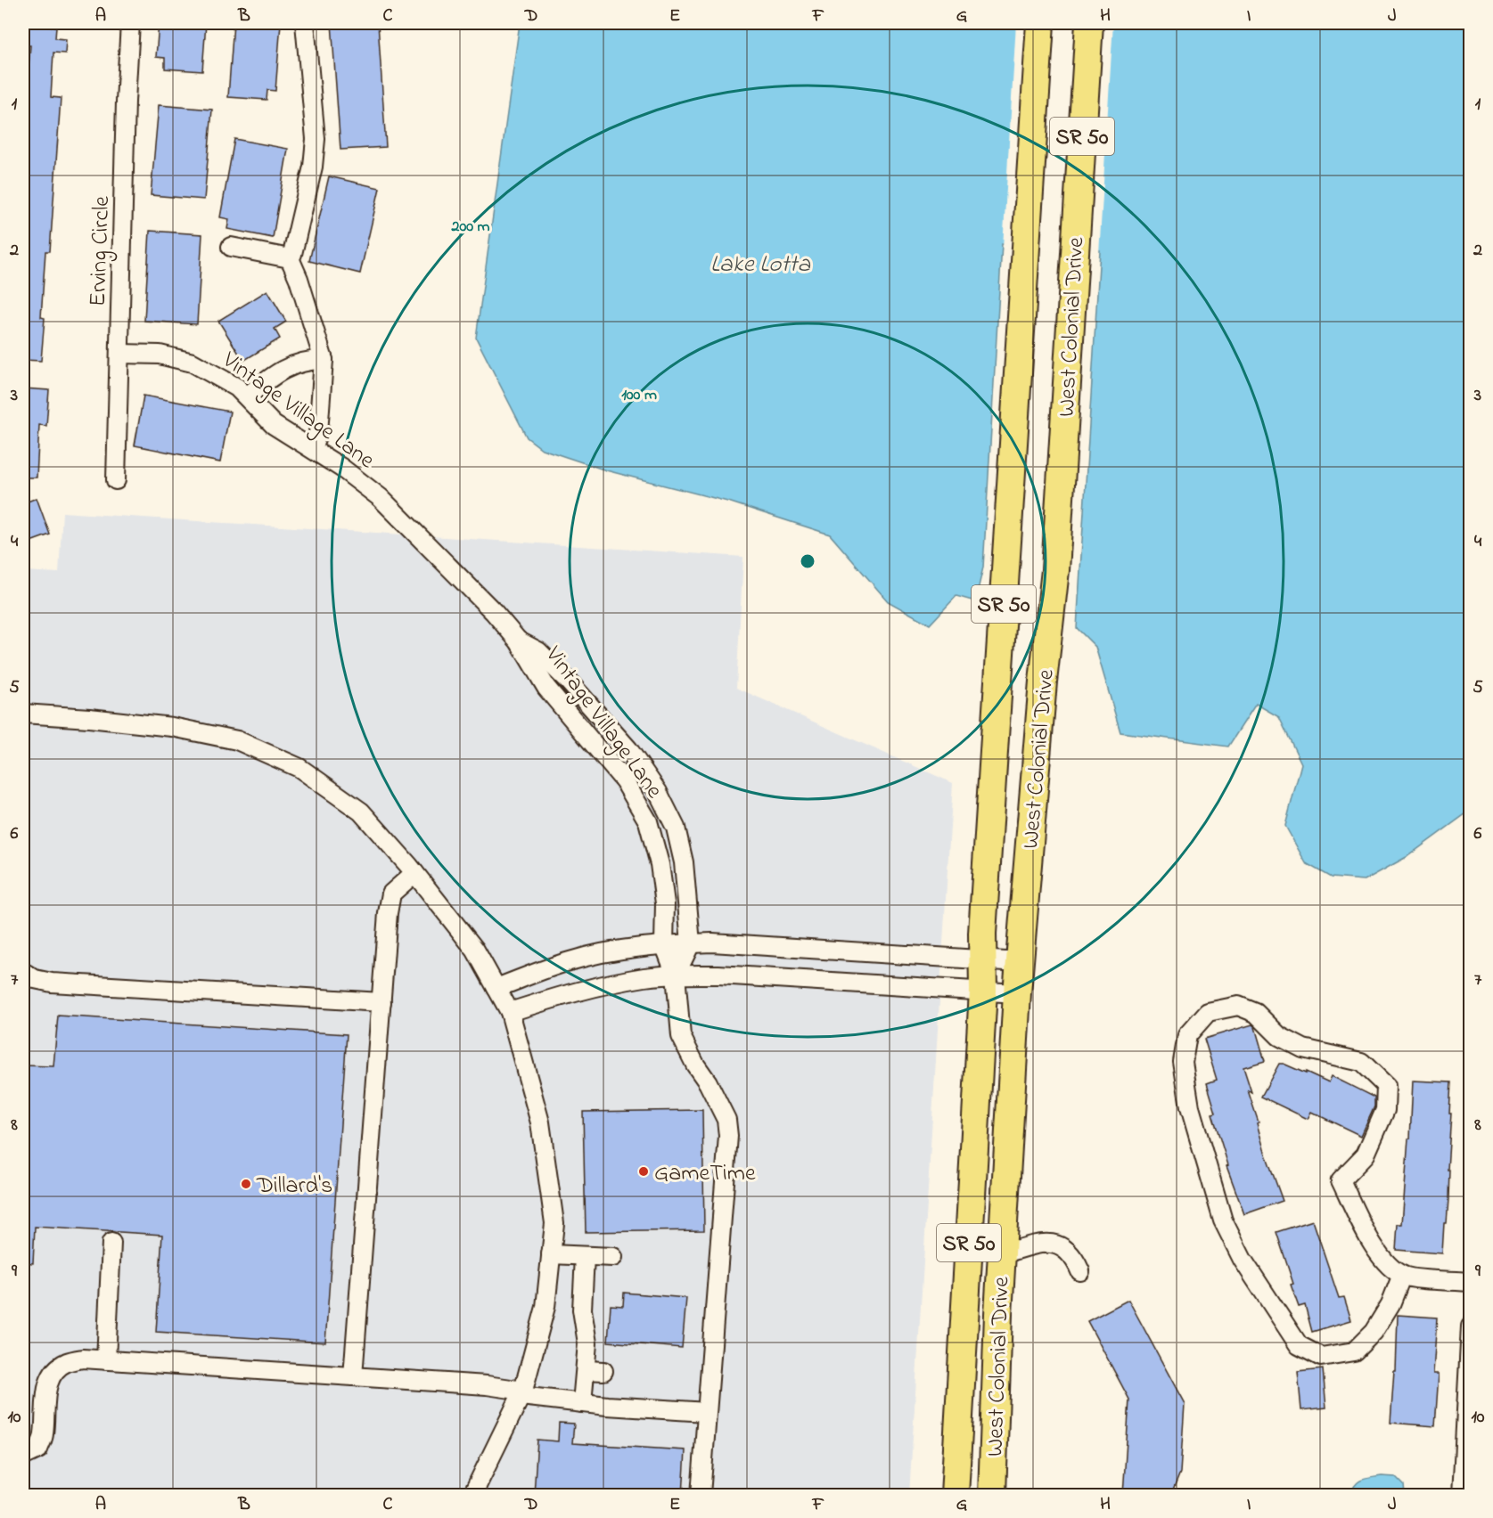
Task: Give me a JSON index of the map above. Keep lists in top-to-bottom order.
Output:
{
  "streets": {
    "highway": ["SR 50", "West Colonial Drive"],
    "street": ["Erving Circle", "Vintage Village Lane"]
  },
  "crossings": [
    ["Erving Circle", "Vintage Village Lane"]
  ],
  "water": ["Lake Lotta"],
  "places": ["GameTime", "Dillard's"],
  "grid": {
    "columns": [
      "A",
      "B",
      "C",
      "D",
      "E",
      "F",
      "G",
      "H",
      "I",
      "J"
    ],
    "rows": [
      "1",
      "2",
      "3",
      "4",
      "5",
      "6",
      "7",
      "8",
      "9",
      "10"
    ]
  },
  "rings": ["200 m", "100 m"]
}
